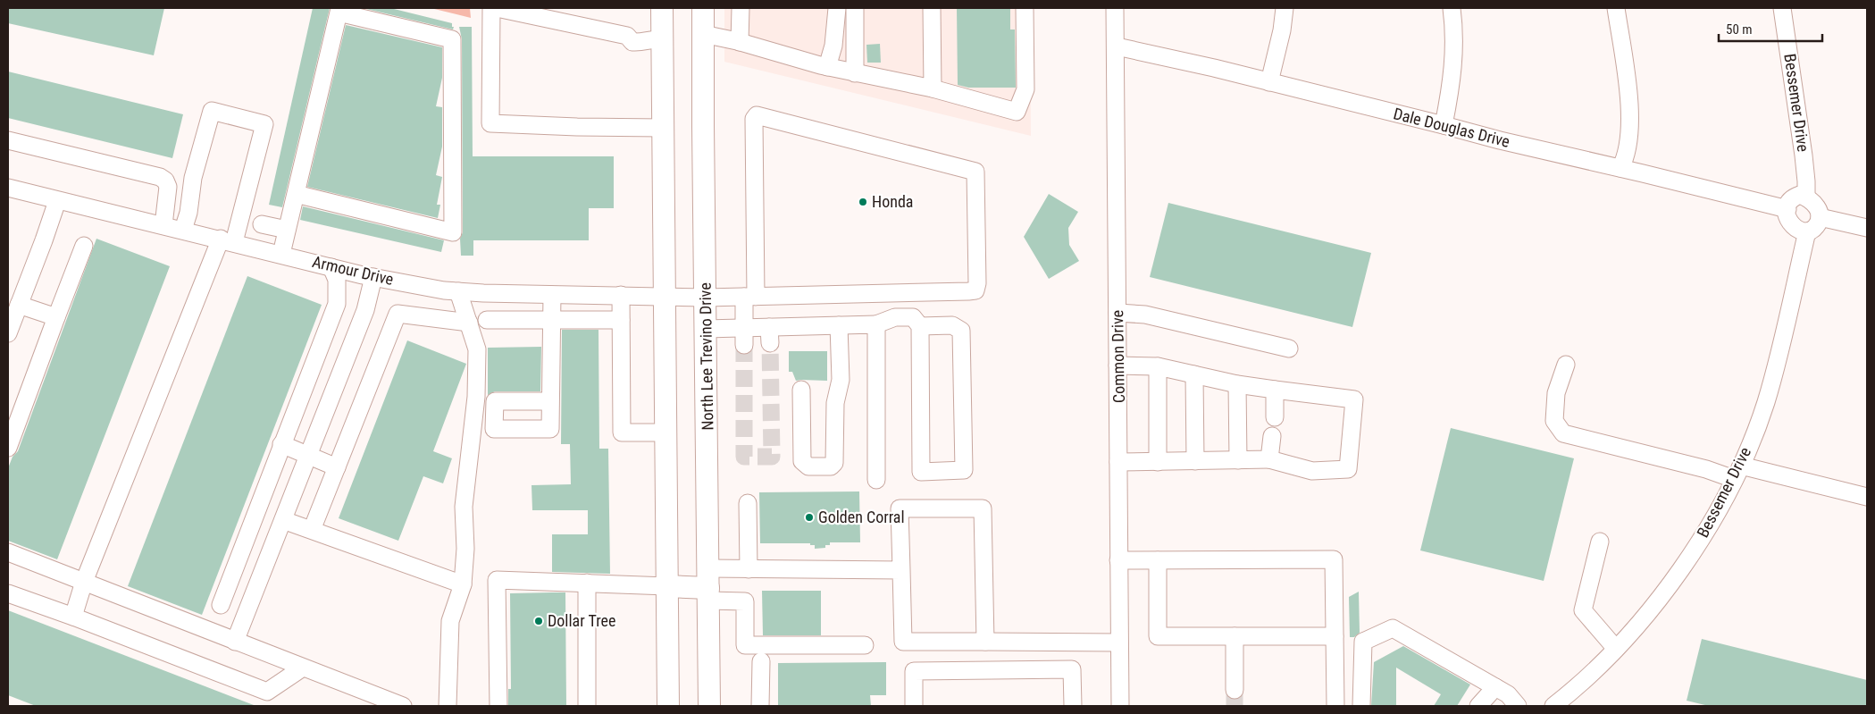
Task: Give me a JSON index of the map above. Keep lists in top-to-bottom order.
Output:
{
  "streets": {
    "main road": ["North Lee Trevino Drive"],
    "street": [
      "Bessemer Drive",
      "Dale Douglas Drive",
      "Armour Drive",
      "Common Drive"
    ]
  },
  "crossings": [
    ["Bessemer Drive", "Dale Douglas Drive"],
    ["Dale Douglas Drive", "Common Drive"],
    ["Armour Drive", "North Lee Trevino Drive"]
  ],
  "places": ["Honda", "Golden Corral", "Dollar Tree"],
  "scale_bar": "50 m"
}
